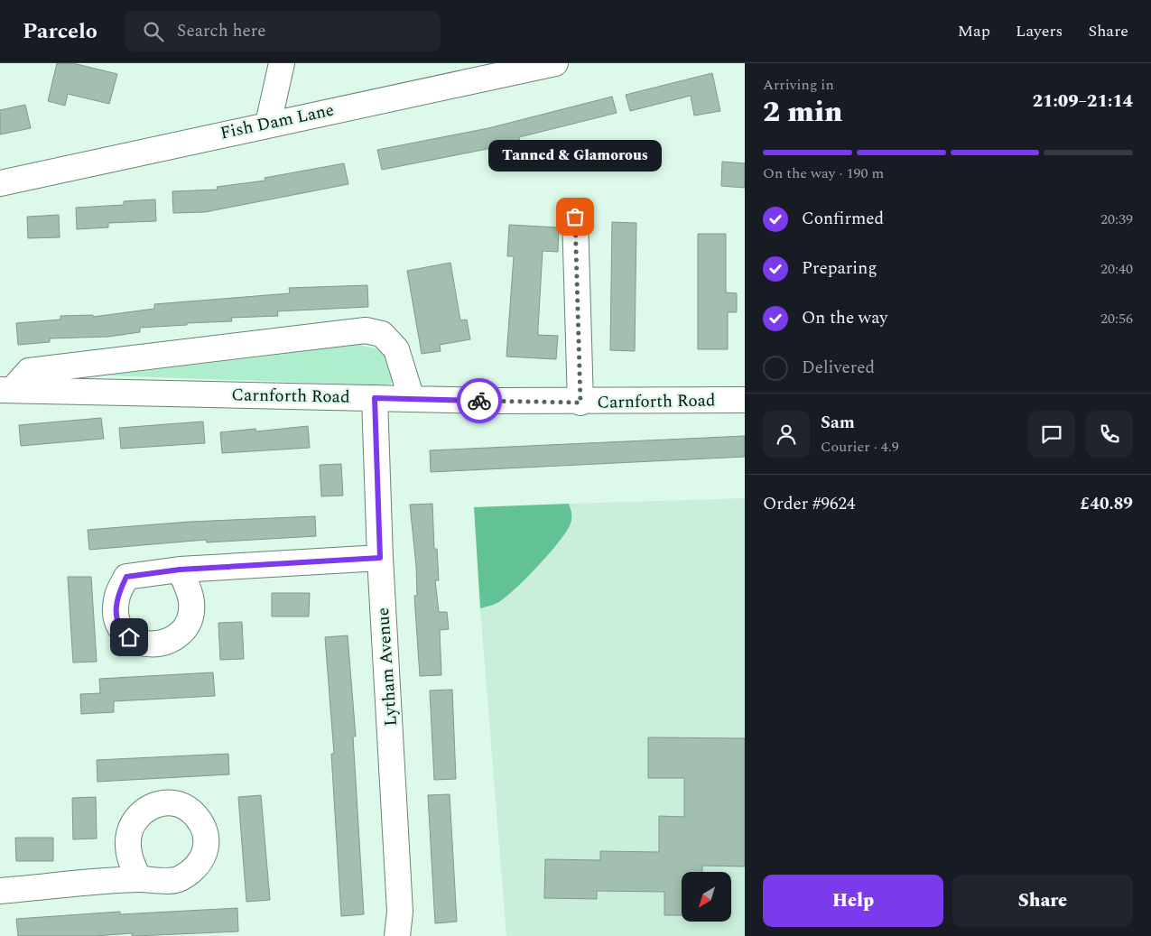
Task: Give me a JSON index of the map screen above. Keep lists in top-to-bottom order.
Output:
{
  "streets": {
    "street": ["Fish Dam Lane", "Carnforth Road", "Lytham Avenue"]
  },
  "crossings": [
    ["Carnforth Road", "Lytham Avenue"]
  ],
  "places": ["Tanned & Glamorous"],
  "north": "bottom left",
  "page": {
    "header": "Parcelo",
    "search": "Search here",
    "nav": ["Map", "Layers", "Share"],
    "heading": ["2 min", "Arriving in", "21:09–21:14"],
    "panel": [
      "Sam",
      "Courier · 4.9",
      "Order #9624",
      "£40.89"
    ],
    "bubble": "Tanned & Glamorous",
    "bar": "On the way · 190 m",
    "list": [
      ["Confirmed", "20:39"],
      ["Preparing", "20:40"],
      ["On the way", "20:56"],
      "Delivered"
    ],
    "buttons": ["Help", "Share"]
  }
}
